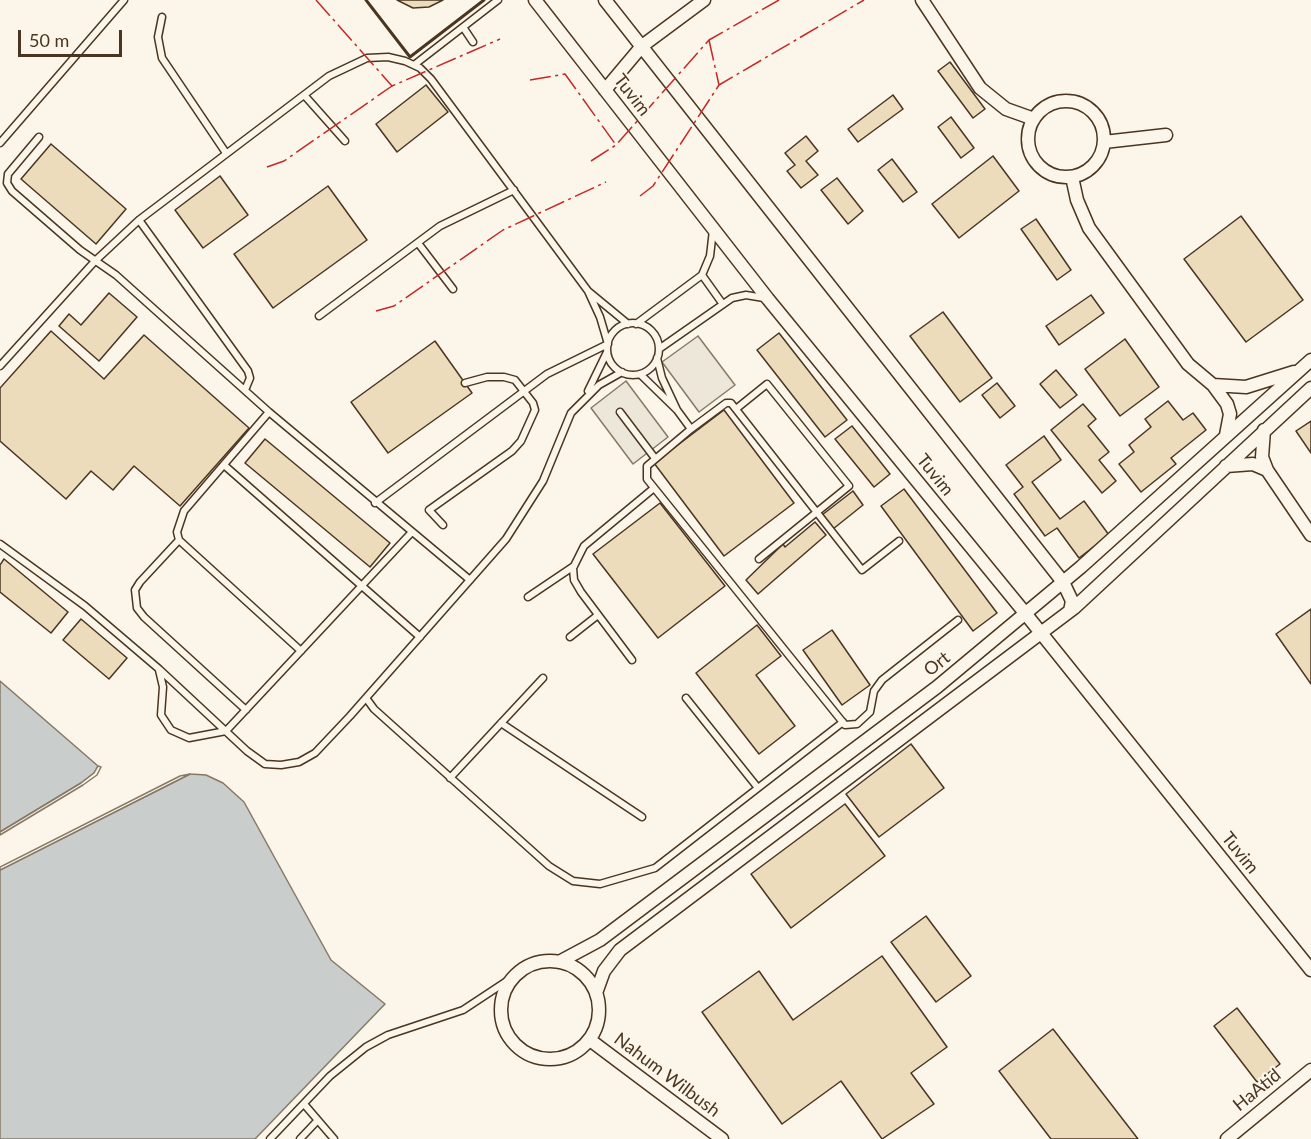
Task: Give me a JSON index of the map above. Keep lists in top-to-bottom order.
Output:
{
  "streets": {
    "street": [
      "Tuvim",
      "Ort",
      "Nahum Wilbush",
      "HaAtid"
    ]
  },
  "crossings": [
    ["Tuvim", "Ort"],
    ["Ort", "Nahum Wilbush"]
  ],
  "scale_bar": "50 m"
}
